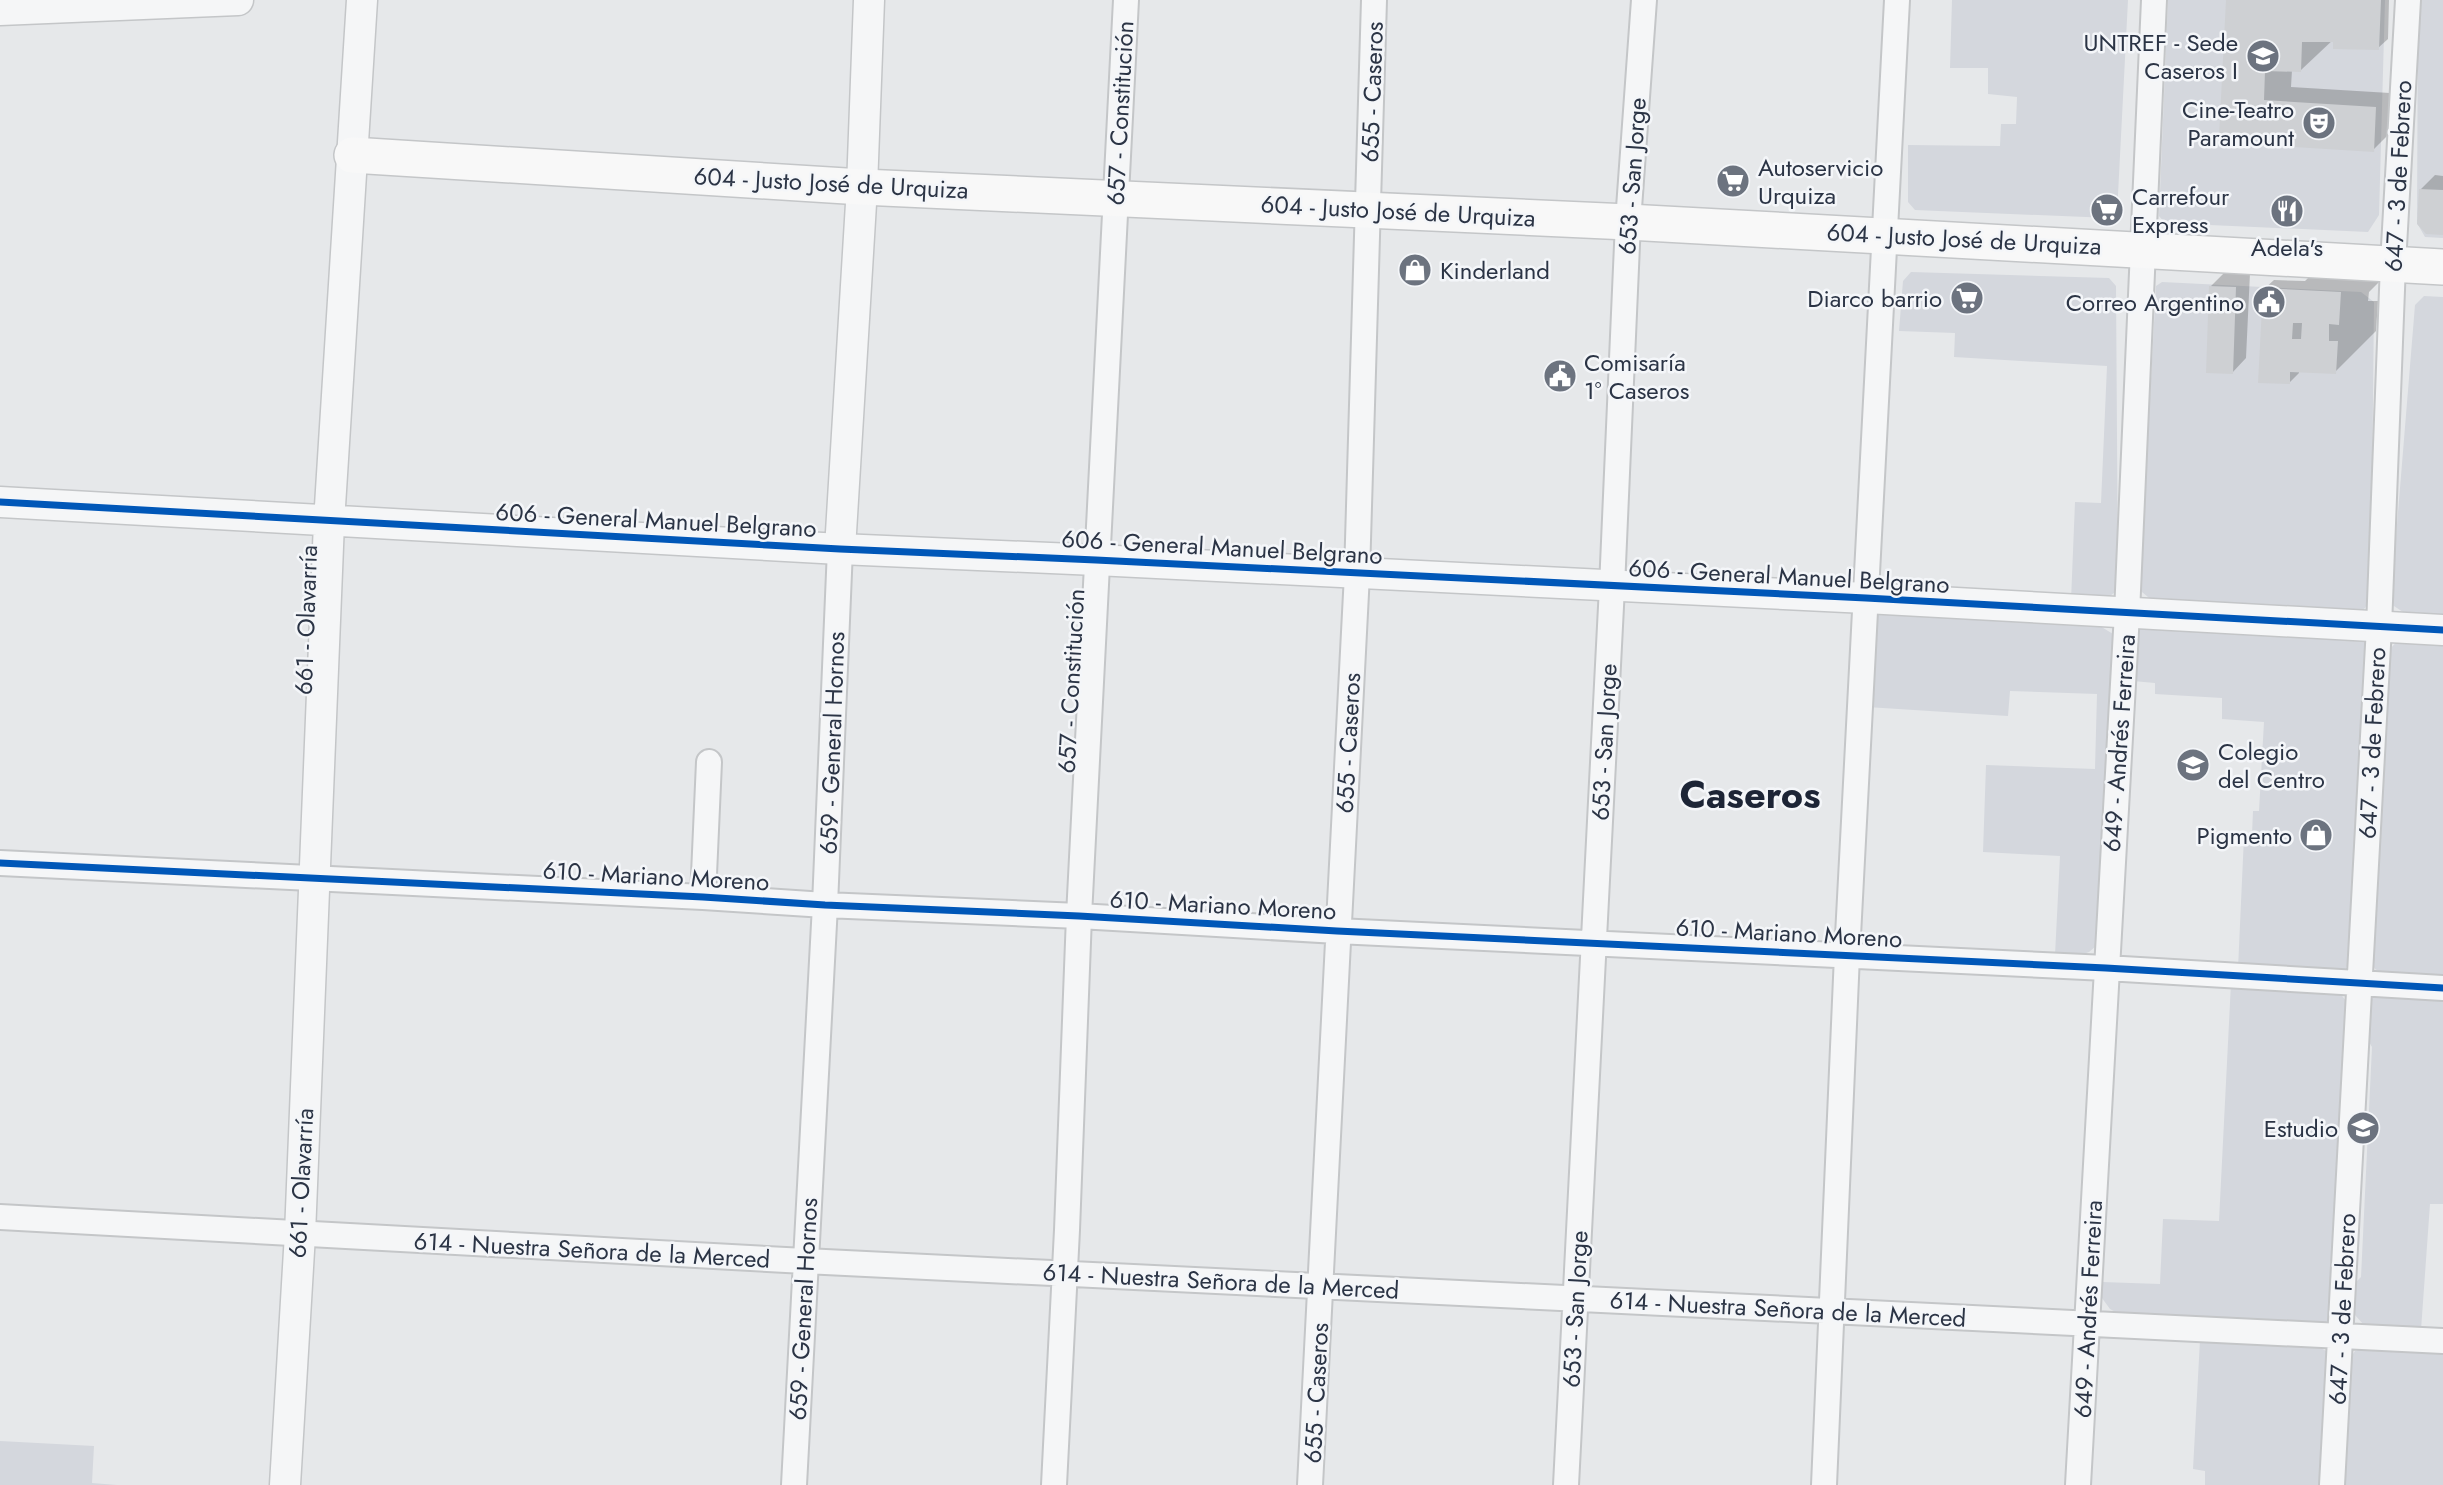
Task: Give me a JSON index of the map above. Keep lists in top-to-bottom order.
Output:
{
  "streets": {
    "main road": ["604 - Justo José de Urquiza"],
    "street": [
      "655 - Caseros",
      "657 - Constitución",
      "653 - San Jorge",
      "647 - 3 de Febrero",
      "606 - General Manuel Belgrano",
      "661 - Olavarría",
      "659 - General Hornos",
      "649 - Andrés Ferreira",
      "610 - Mariano Moreno",
      "614 - Nuestra Señora de la Merced"
    ]
  },
  "crossings": [
    ["655 - Caseros", "604 - Justo José de Urquiza"],
    ["655 - Caseros", "606 - General Manuel Belgrano"],
    ["655 - Caseros", "610 - Mariano Moreno"],
    ["655 - Caseros", "614 - Nuestra Señora de la Merced"],
    ["657 - Constitución", "604 - Justo José de Urquiza"],
    ["657 - Constitución", "606 - General Manuel Belgrano"],
    ["657 - Constitución", "610 - Mariano Moreno"],
    ["657 - Constitución", "614 - Nuestra Señora de la Merced"],
    ["653 - San Jorge", "604 - Justo José de Urquiza"],
    ["653 - San Jorge", "606 - General Manuel Belgrano"],
    ["653 - San Jorge", "610 - Mariano Moreno"],
    ["653 - San Jorge", "614 - Nuestra Señora de la Merced"],
    ["647 - 3 de Febrero", "604 - Justo José de Urquiza"],
    ["647 - 3 de Febrero", "606 - General Manuel Belgrano"],
    ["647 - 3 de Febrero", "610 - Mariano Moreno"],
    ["647 - 3 de Febrero", "614 - Nuestra Señora de la Merced"],
    ["604 - Justo José de Urquiza", "661 - Olavarría"],
    ["604 - Justo José de Urquiza", "659 - General Hornos"],
    ["604 - Justo José de Urquiza", "649 - Andrés Ferreira"],
    ["606 - General Manuel Belgrano", "661 - Olavarría"],
    ["606 - General Manuel Belgrano", "659 - General Hornos"],
    ["606 - General Manuel Belgrano", "649 - Andrés Ferreira"],
    ["661 - Olavarría", "610 - Mariano Moreno"],
    ["661 - Olavarría", "614 - Nuestra Señora de la Merced"],
    ["659 - General Hornos", "610 - Mariano Moreno"],
    ["659 - General Hornos", "614 - Nuestra Señora de la Merced"],
    ["649 - Andrés Ferreira", "610 - Mariano Moreno"],
    ["649 - Andrés Ferreira", "614 - Nuestra Señora de la Merced"]
  ],
  "districts": ["Caseros"],
  "places": {
    "school or university": ["UNTREF - Sede Caseros I", "Colegio del Centro", "Estudio"],
    "theatre": ["Cine-Teatro Paramount"],
    "supermarket": ["Autoservicio Urquiza", "Carrefour Express", "Diarco barrio"],
    "restaurant": ["Adela's"],
    "shop": ["Kinderland", "Pigmento"],
    "public building": ["Correo Argentino", "Comisaría 1° Caseros"]
  }
}
